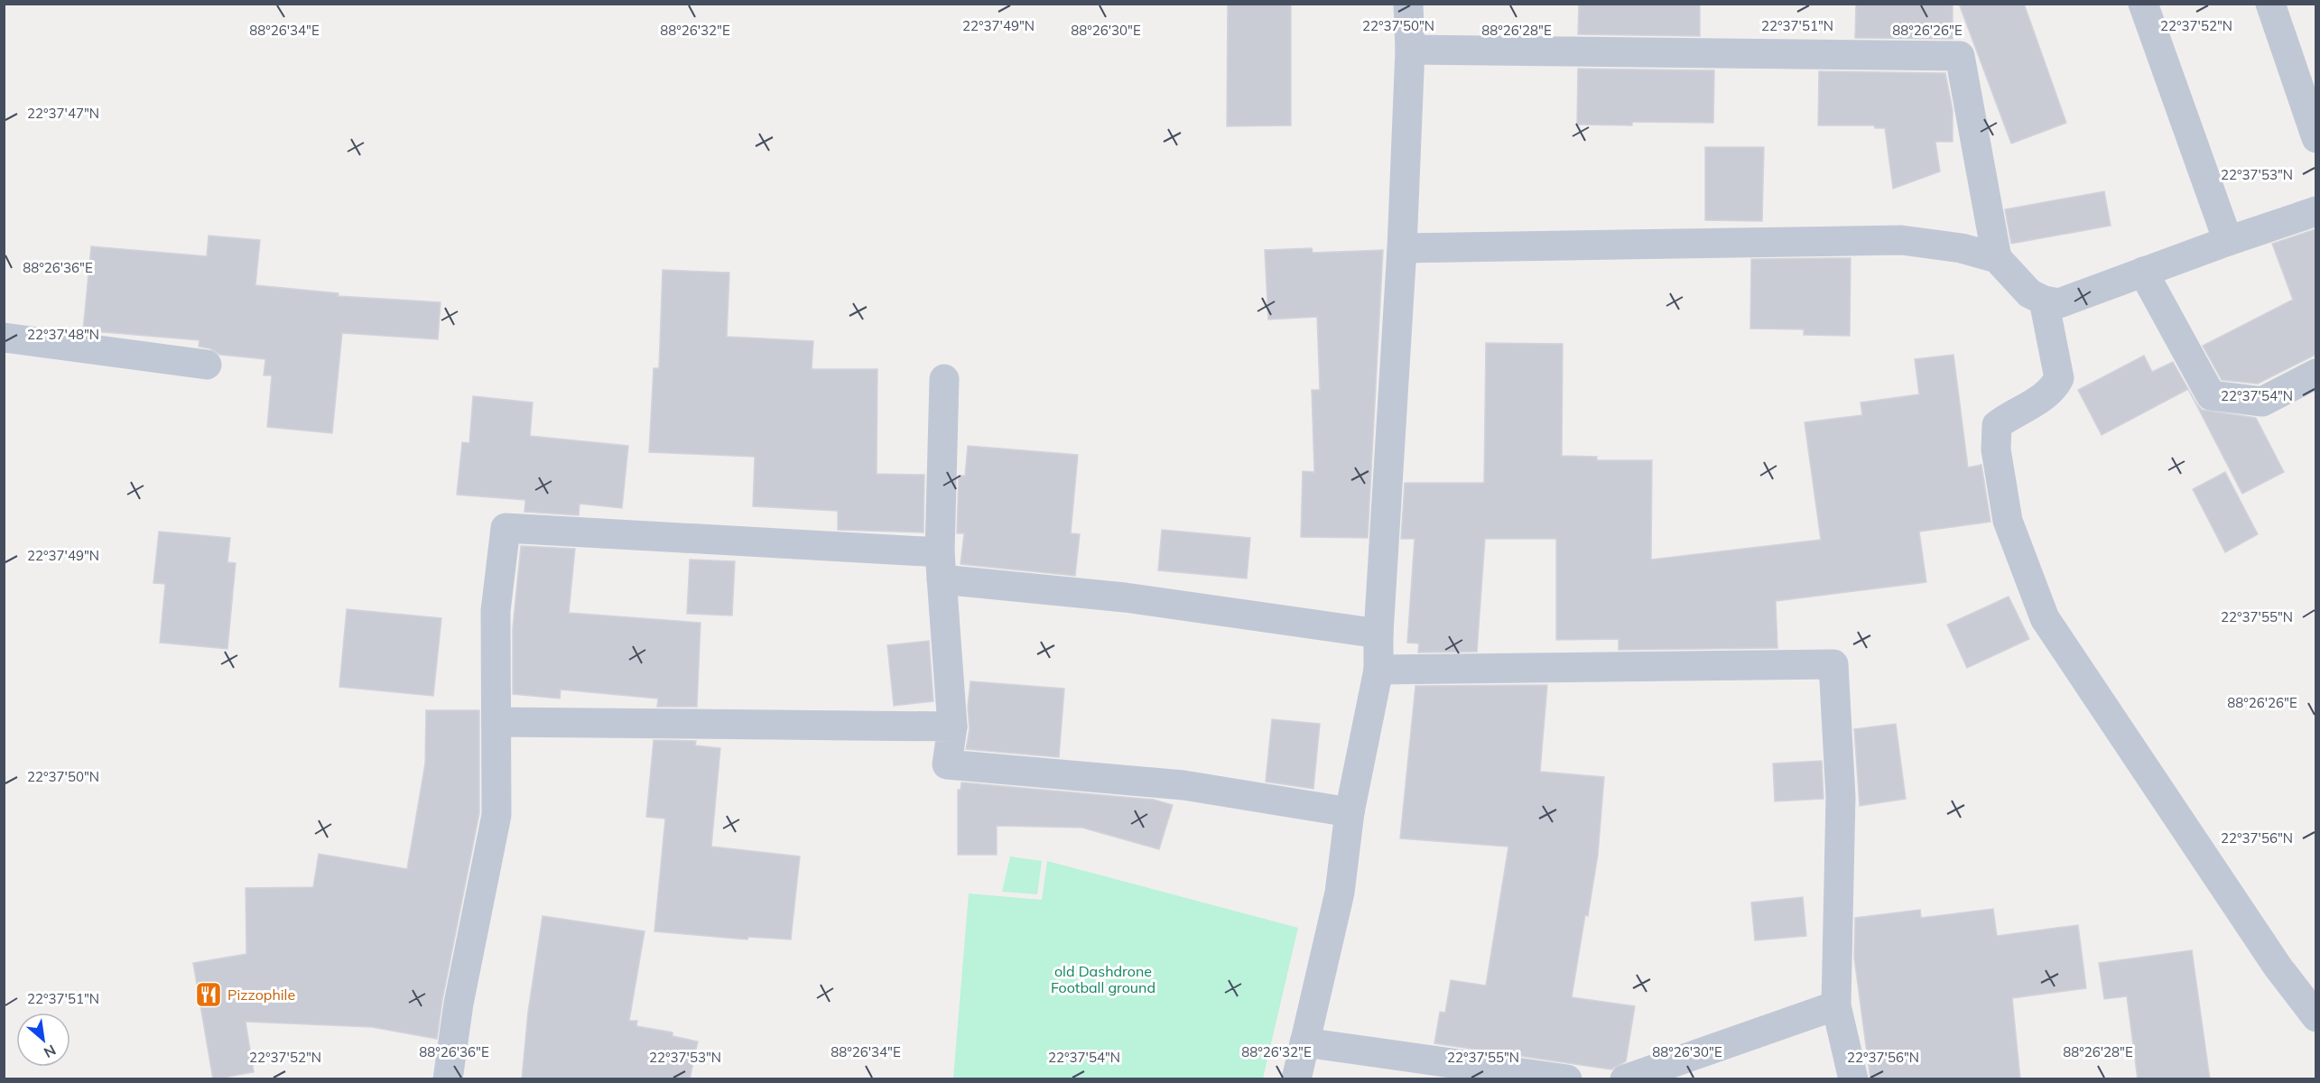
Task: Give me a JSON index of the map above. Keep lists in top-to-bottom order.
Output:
{
  "parks": ["old Dashdrone Football ground"],
  "places": {
    "restaurant": ["Pizzophile"]
  },
  "north": "bottom right",
  "coordinates": [
    "22°37'49\"N",
    "22°37'51\"N",
    "22°37'52\"N",
    "22°37'50\"N",
    "88°26'34\"E",
    "88°26'32\"E",
    "88°26'30\"E",
    "88°26'28\"E",
    "88°26'26\"E",
    "22°37'47\"N",
    "22°37'53\"N",
    "88°26'36\"E",
    "22°37'48\"N",
    "22°37'54\"N",
    "22°37'55\"N",
    "22°37'56\"N"
  ]
}
